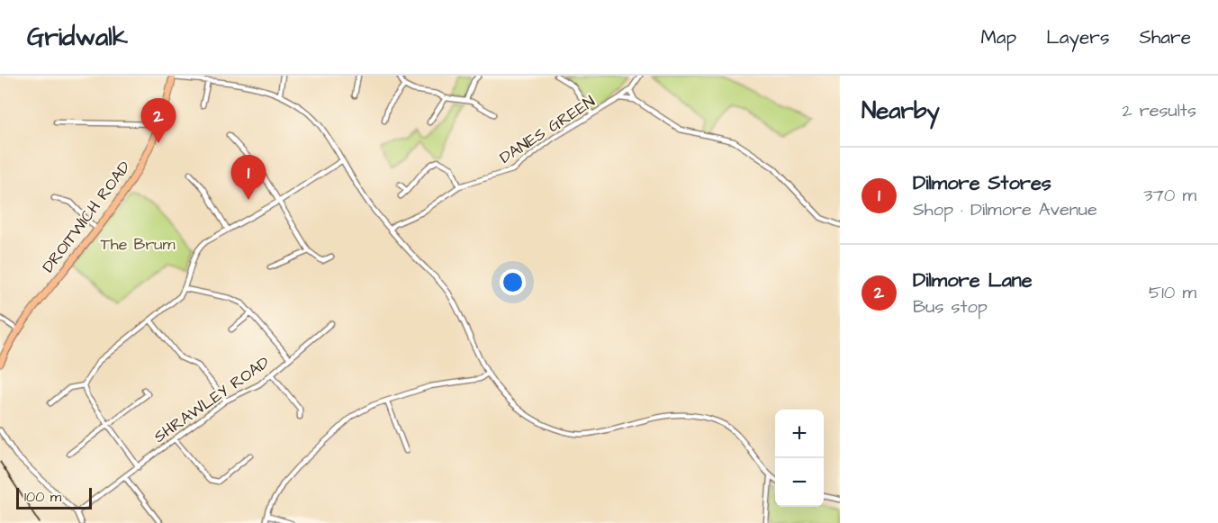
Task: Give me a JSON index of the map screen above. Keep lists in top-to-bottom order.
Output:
{
  "streets": {
    "main road": ["DROITWICH ROAD"],
    "street": ["DANES GREEN", "SHRAWLEY ROAD"]
  },
  "parks": ["The Brum"],
  "scale_bar": "100 m",
  "page": {
    "header": "Gridwalk",
    "nav": ["Map", "Layers", "Share"],
    "heading": ["Nearby", "2 results"],
    "pins": ["2", "1"],
    "list": [
      {
        "mark": "1",
        "name": "Dilmore Stores",
        "note": "Shop · Dilmore Avenue",
        "value": "370 m"
      },
      {
        "mark": "2",
        "name": "Dilmore Lane",
        "note": "Bus stop",
        "value": "510 m"
      }
    ],
    "map_buttons": ["+", "−"],
    "scale": "100 m"
  }
}
